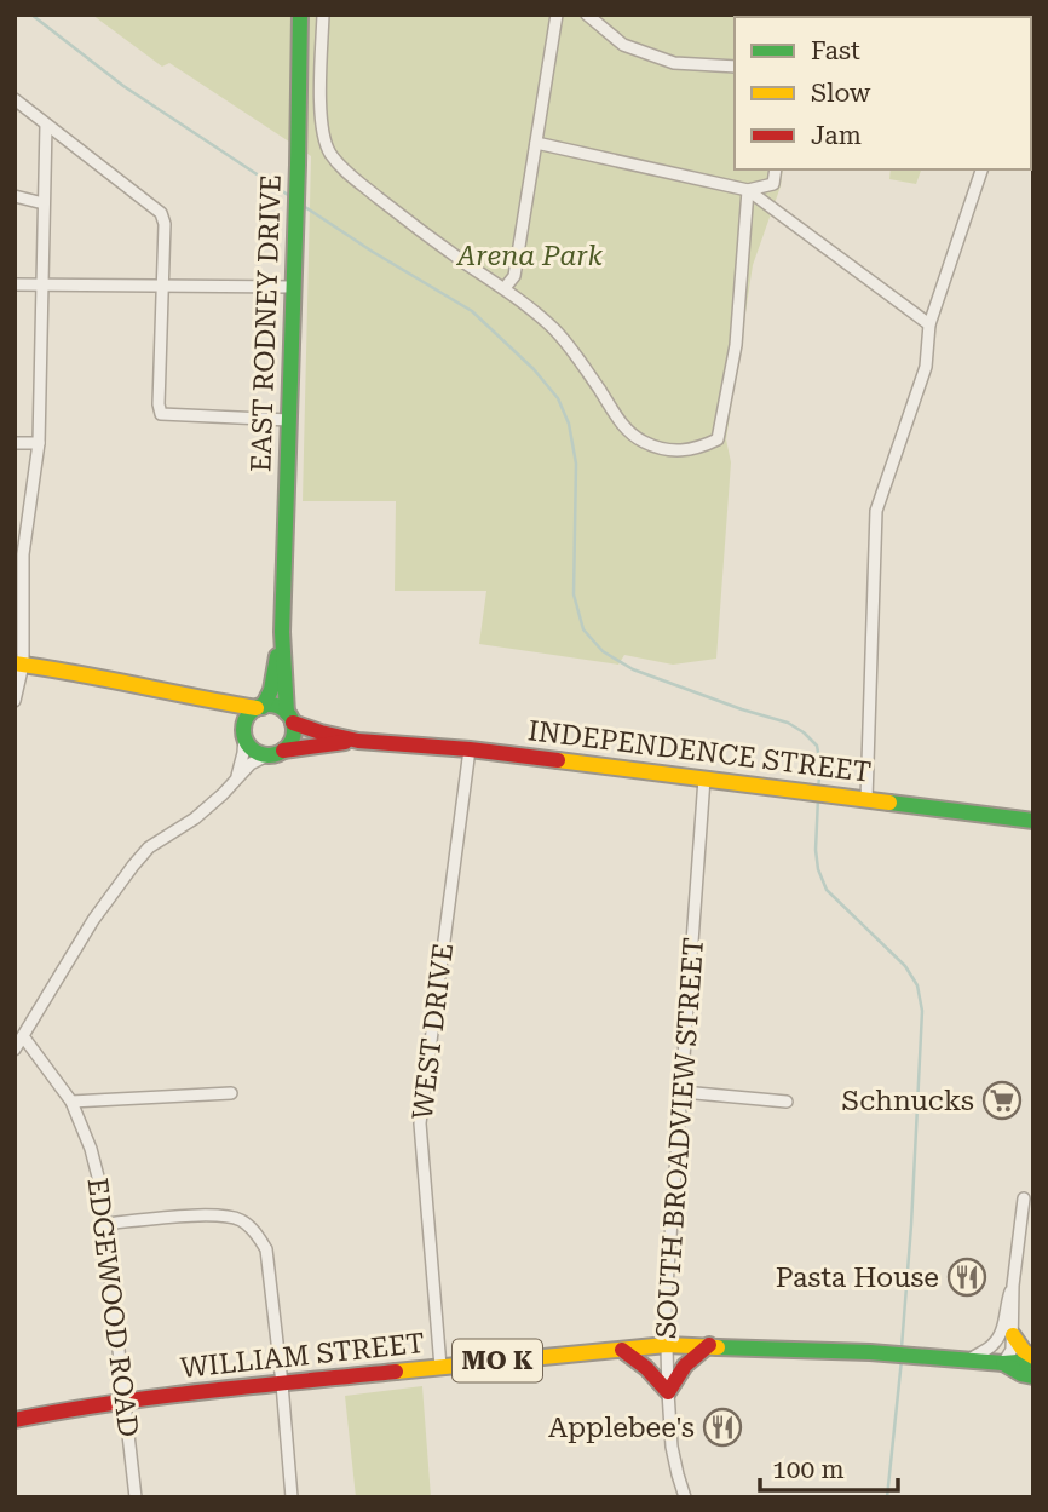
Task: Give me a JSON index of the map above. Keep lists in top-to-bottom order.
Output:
{
  "streets": {
    "street": [
      "EAST RODNEY DRIVE",
      "INDEPENDENCE STREET",
      "WEST DRIVE",
      "SOUTH BROADVIEW STREET",
      "EDGEWOOD ROAD",
      "WILLIAM STREET",
      "MO K"
    ]
  },
  "crossings": [
    ["EAST RODNEY DRIVE", "INDEPENDENCE STREET"],
    ["INDEPENDENCE STREET", "WEST DRIVE"],
    ["INDEPENDENCE STREET", "SOUTH BROADVIEW STREET"],
    ["WEST DRIVE", "WILLIAM STREET"],
    ["SOUTH BROADVIEW STREET", "WILLIAM STREET"],
    ["EDGEWOOD ROAD", "WILLIAM STREET"]
  ],
  "parks": ["Arena Park"],
  "places": {
    "supermarket": ["Schnucks"],
    "restaurant": ["Pasta House", "Applebee's"]
  },
  "legend": ["Fast", "Slow", "Jam"],
  "scale_bar": "100 m"
}
